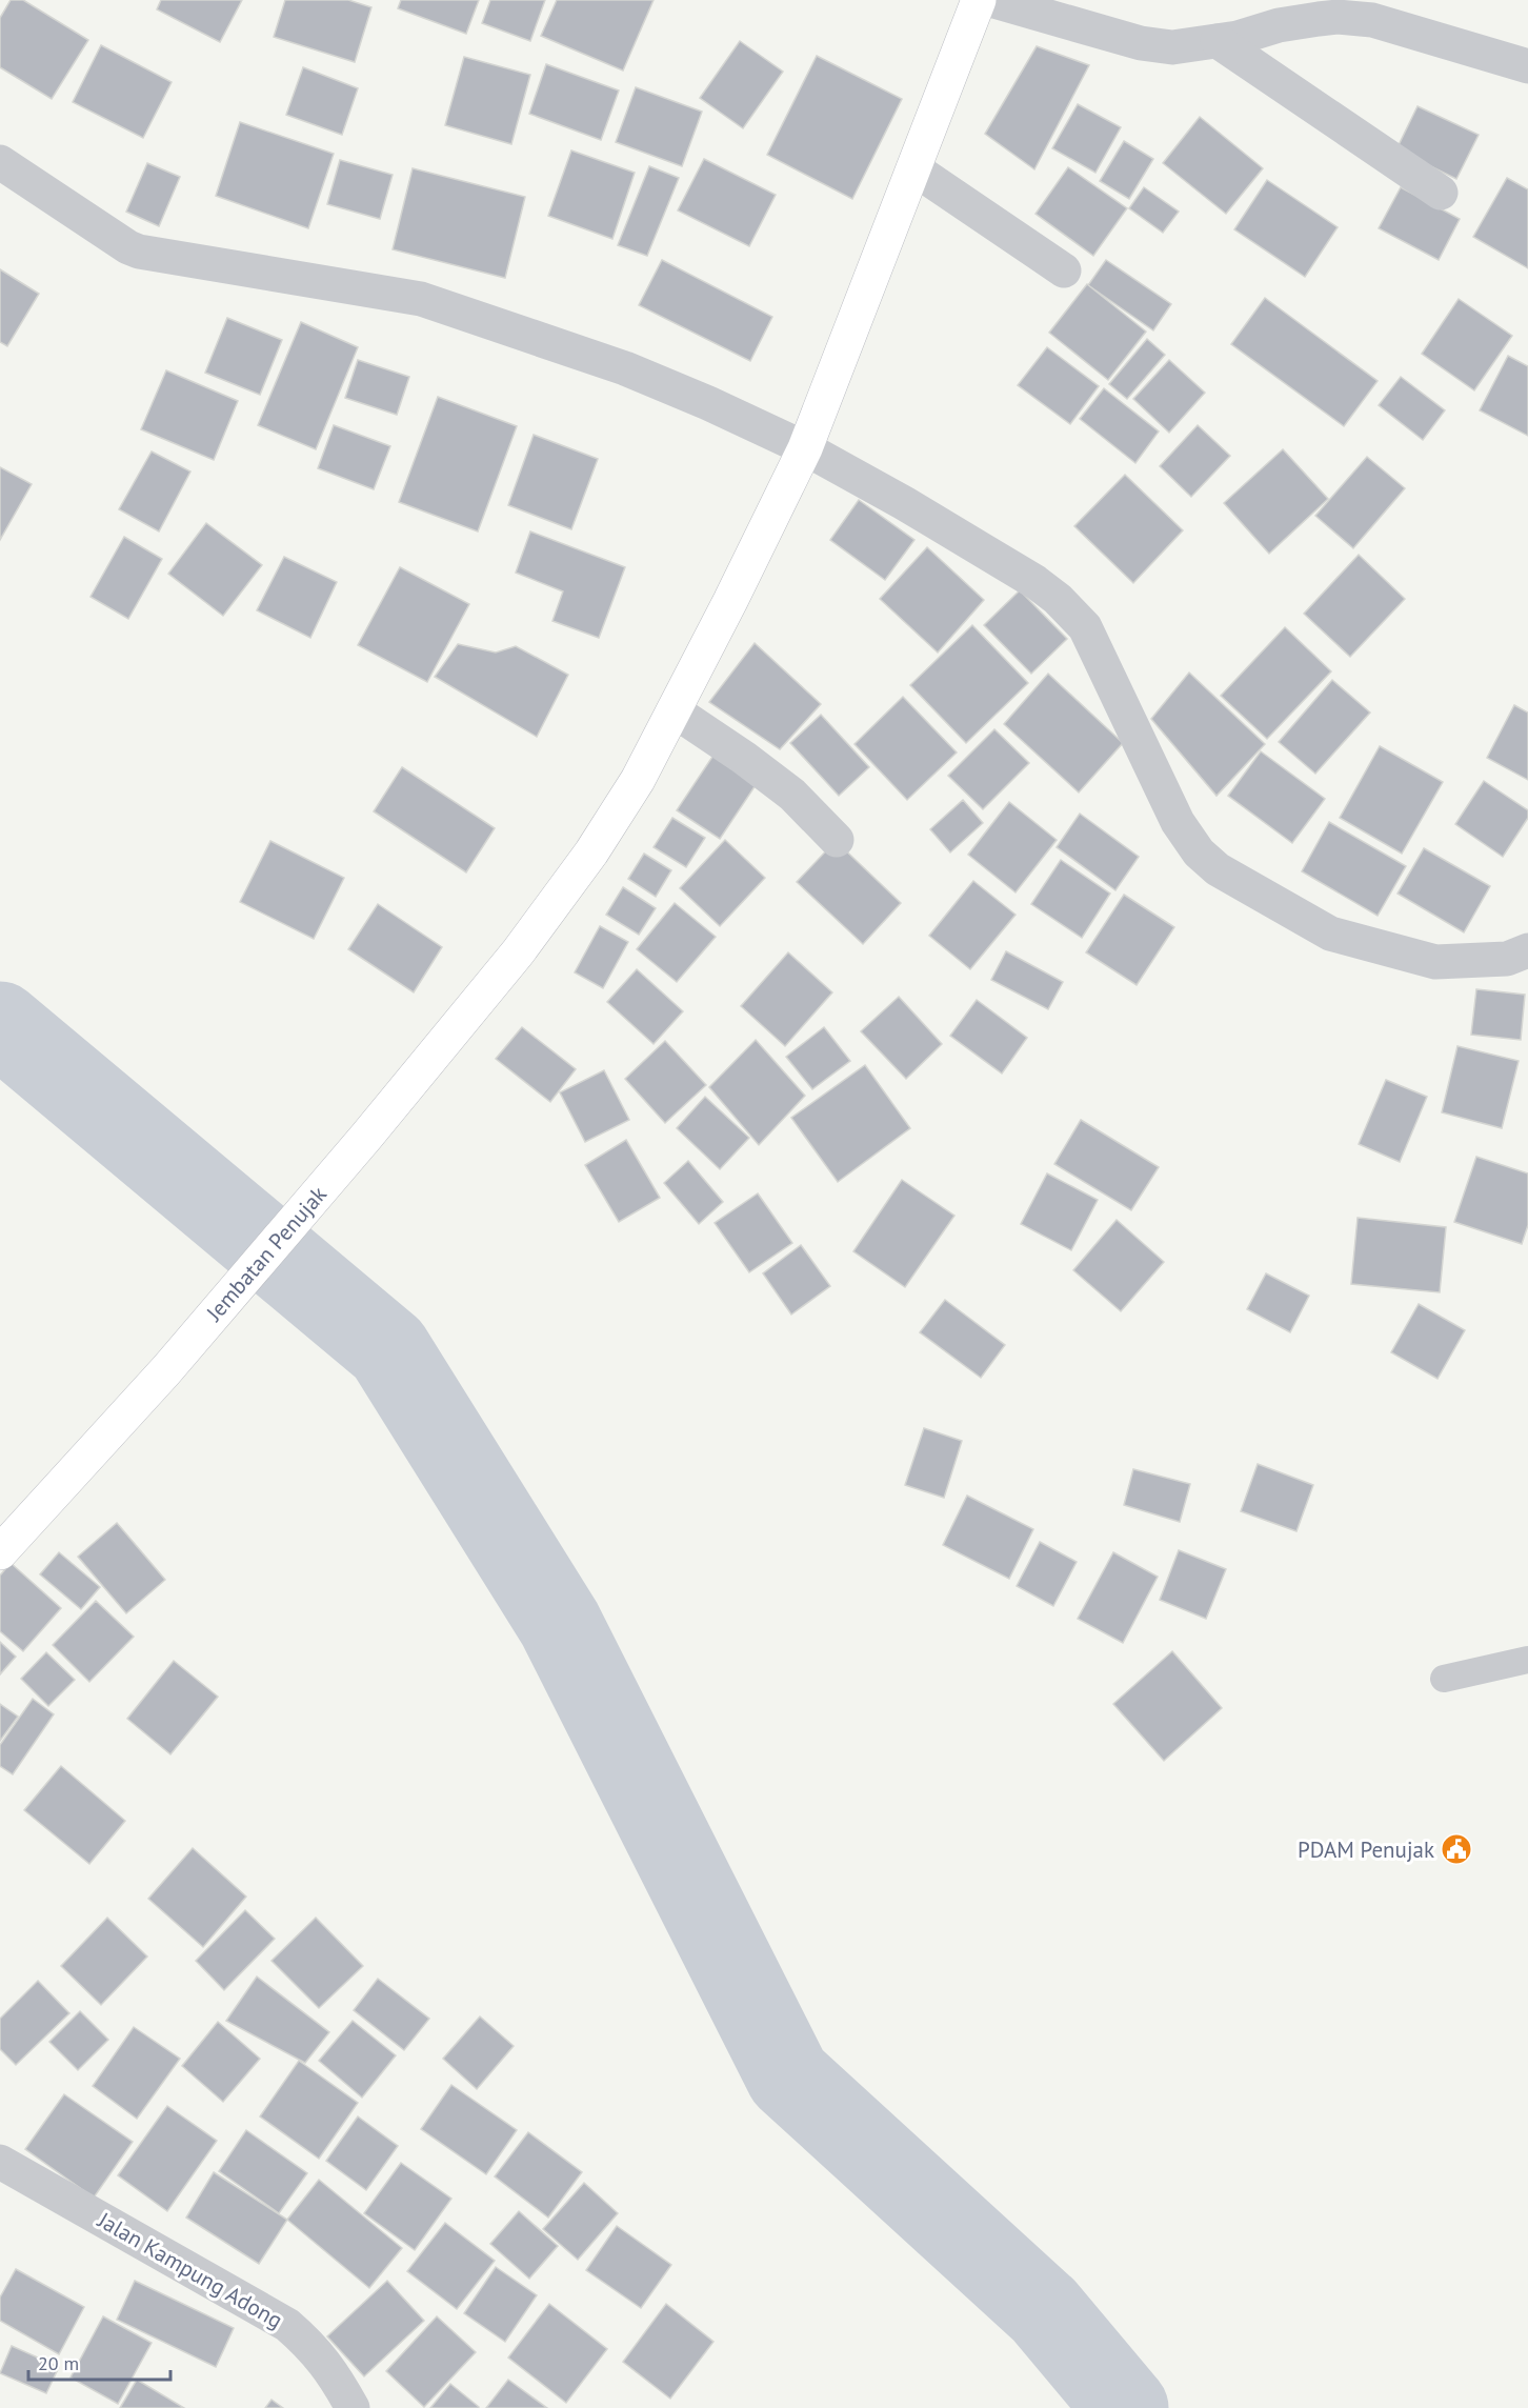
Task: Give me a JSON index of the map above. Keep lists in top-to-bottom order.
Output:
{
  "streets": {
    "main road": ["Jembatan Penujak"],
    "street": ["Jalan Kampung Adong"]
  },
  "places": {
    "public building": ["PDAM Penujak"]
  },
  "scale_bar": "20 m"
}
